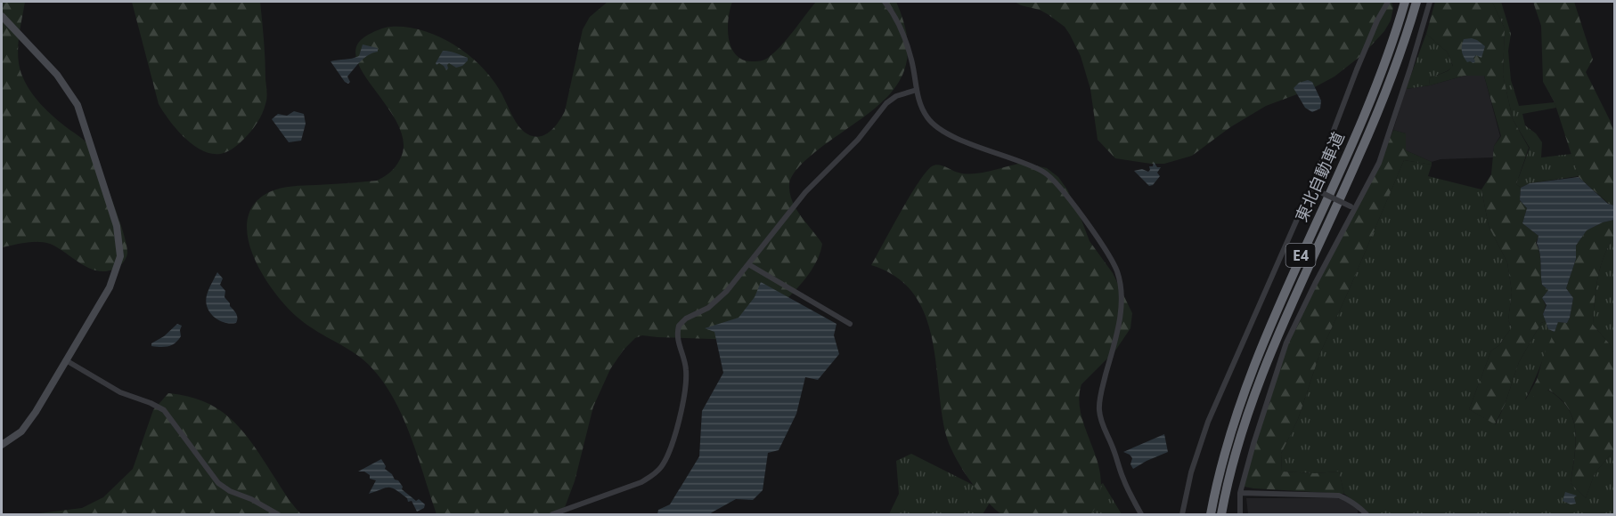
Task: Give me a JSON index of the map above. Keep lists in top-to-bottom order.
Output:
{
  "streets": {
    "highway": ["東北自動車道", "E4"]
  }
}
